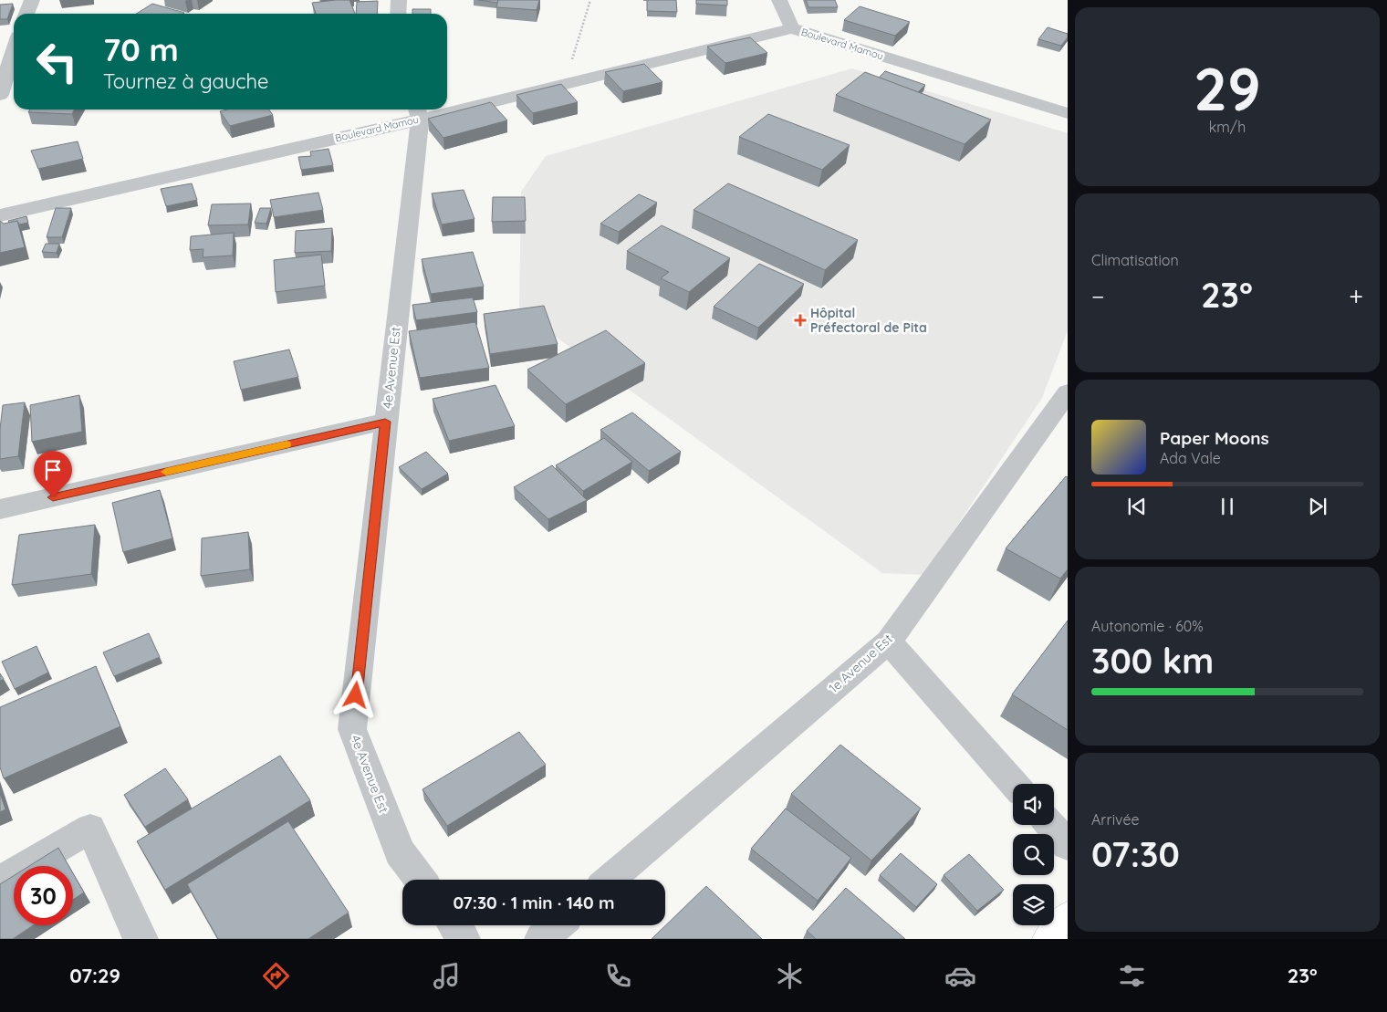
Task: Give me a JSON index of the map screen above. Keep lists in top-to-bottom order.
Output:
{
  "streets": {
    "street": ["Boulevard Mamou", "4e Avenue Est", "1e Avenue Est"]
  },
  "crossings": [
    ["Boulevard Mamou", "4e Avenue Est"]
  ],
  "places": {
    "health": ["Hôpital Préfectoral de Pita"]
  },
  "page": {
    "tile": [
      ["29", "km/h"],
      "Climatisation",
      ["Autonomie · 60%", "300 km"],
      ["Arrivée", "07:30"]
    ],
    "turn": ["70 m", "Tournez à gauche"],
    "heat": ["−", "23°", "+"],
    "song": ["Paper Moons", "Ada Vale"],
    "limit": "30",
    "trip": "07:30 · 1 min · 140 m",
    "tabs": ["07:29", "23°"]
  }
}
